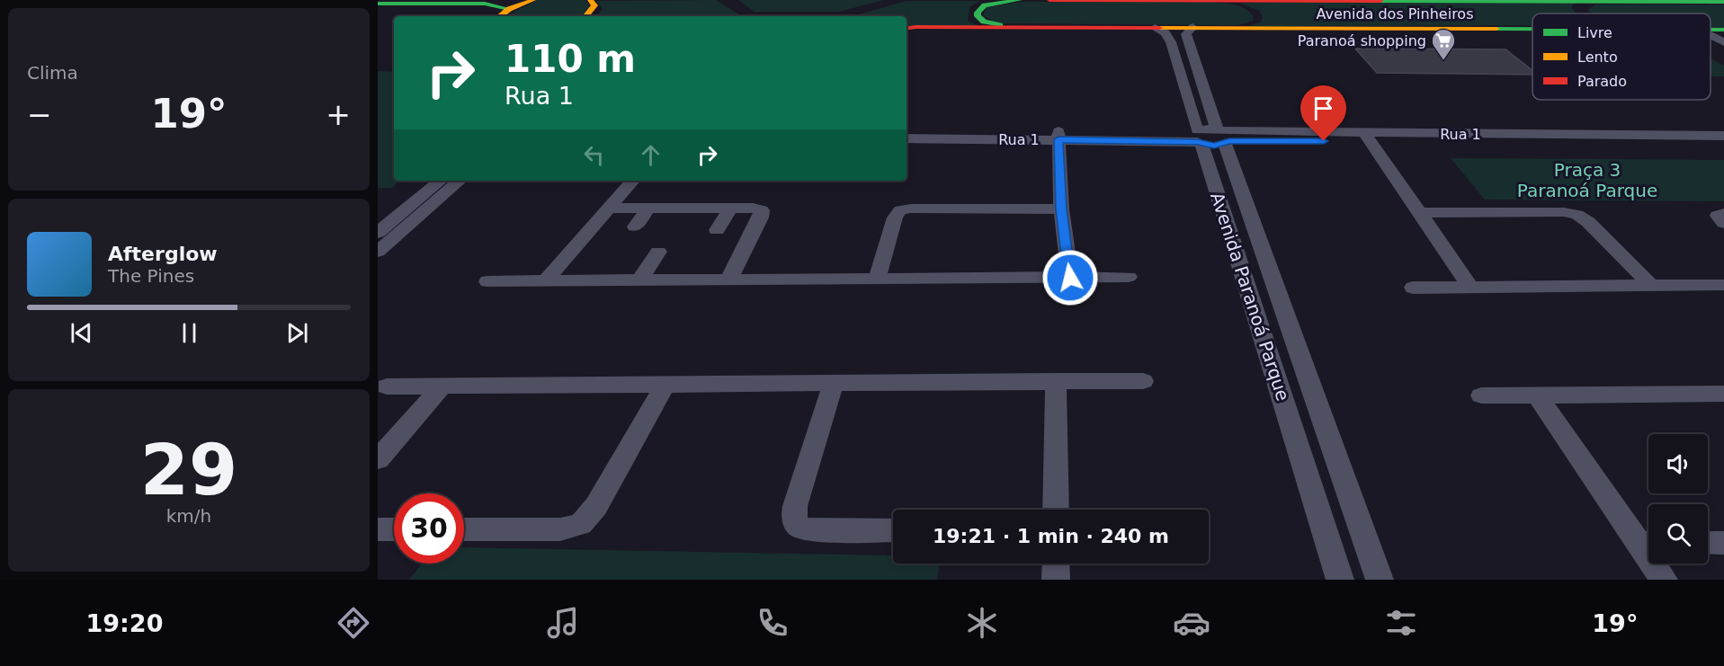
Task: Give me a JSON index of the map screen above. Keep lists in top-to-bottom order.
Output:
{
  "streets": {
    "street": ["Avenida dos Pinheiros", "Rua 1", "Avenida Paranoá Parque"]
  },
  "crossings": [
    ["Avenida dos Pinheiros", "Avenida Paranoá Parque"],
    ["Rua 1", "Avenida Paranoá Parque"]
  ],
  "parks": ["Praça 3 Paranoá Parque"],
  "places": {
    "supermarket": ["Paranoá shopping"]
  },
  "legend": ["Livre", "Lento", "Parado"],
  "page": {
    "tile": [
      "Clima",
      ["29", "km/h"]
    ],
    "turn": ["110 m", "Rua 1"],
    "heat": ["−", "19°", "+"],
    "song": ["Afterglow", "The Pines"],
    "limit": "30",
    "trip": "19:21 · 1 min · 240 m",
    "tabs": ["19:20", "19°"]
  }
}
